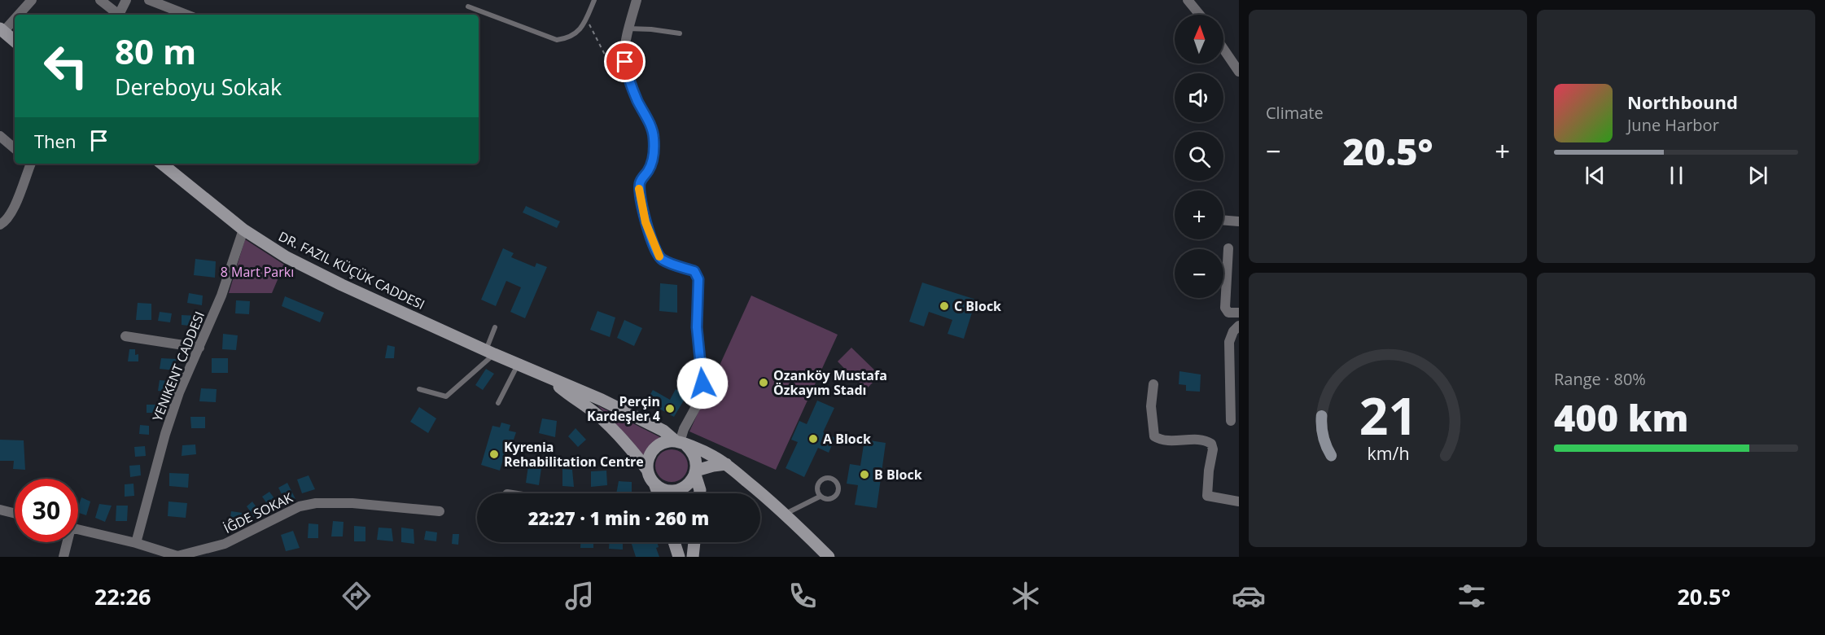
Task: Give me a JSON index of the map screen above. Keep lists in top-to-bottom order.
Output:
{
  "streets": {
    "street": ["YENIKENT CADDESI", "İĜDE SOKAK"]
  },
  "parks": ["8 Mart Parkı"],
  "places": [
    "C Block",
    "Ozanköy Mustafa Özkayım Stadı",
    "Perçin Kardeşler 4",
    "A Block",
    "Kyrenia Rehabilitation Centre",
    "B Block"
  ],
  "north": "top",
  "page": {
    "tile": [
      "Climate",
      ["Range · 80%", "400 km"]
    ],
    "map_buttons": ["+", "−"],
    "turn": ["80 m", "Dereboyu Sokak"],
    "song": ["Northbound", "June Harbor"],
    "then": "Then",
    "heat": ["−", "20.5°", "+"],
    "limit": "30",
    "trip": "22:27 · 1 min · 260 m",
    "tabs": ["22:26", "20.5°"],
    "gauge": ["21", "km/h"]
  }
}
